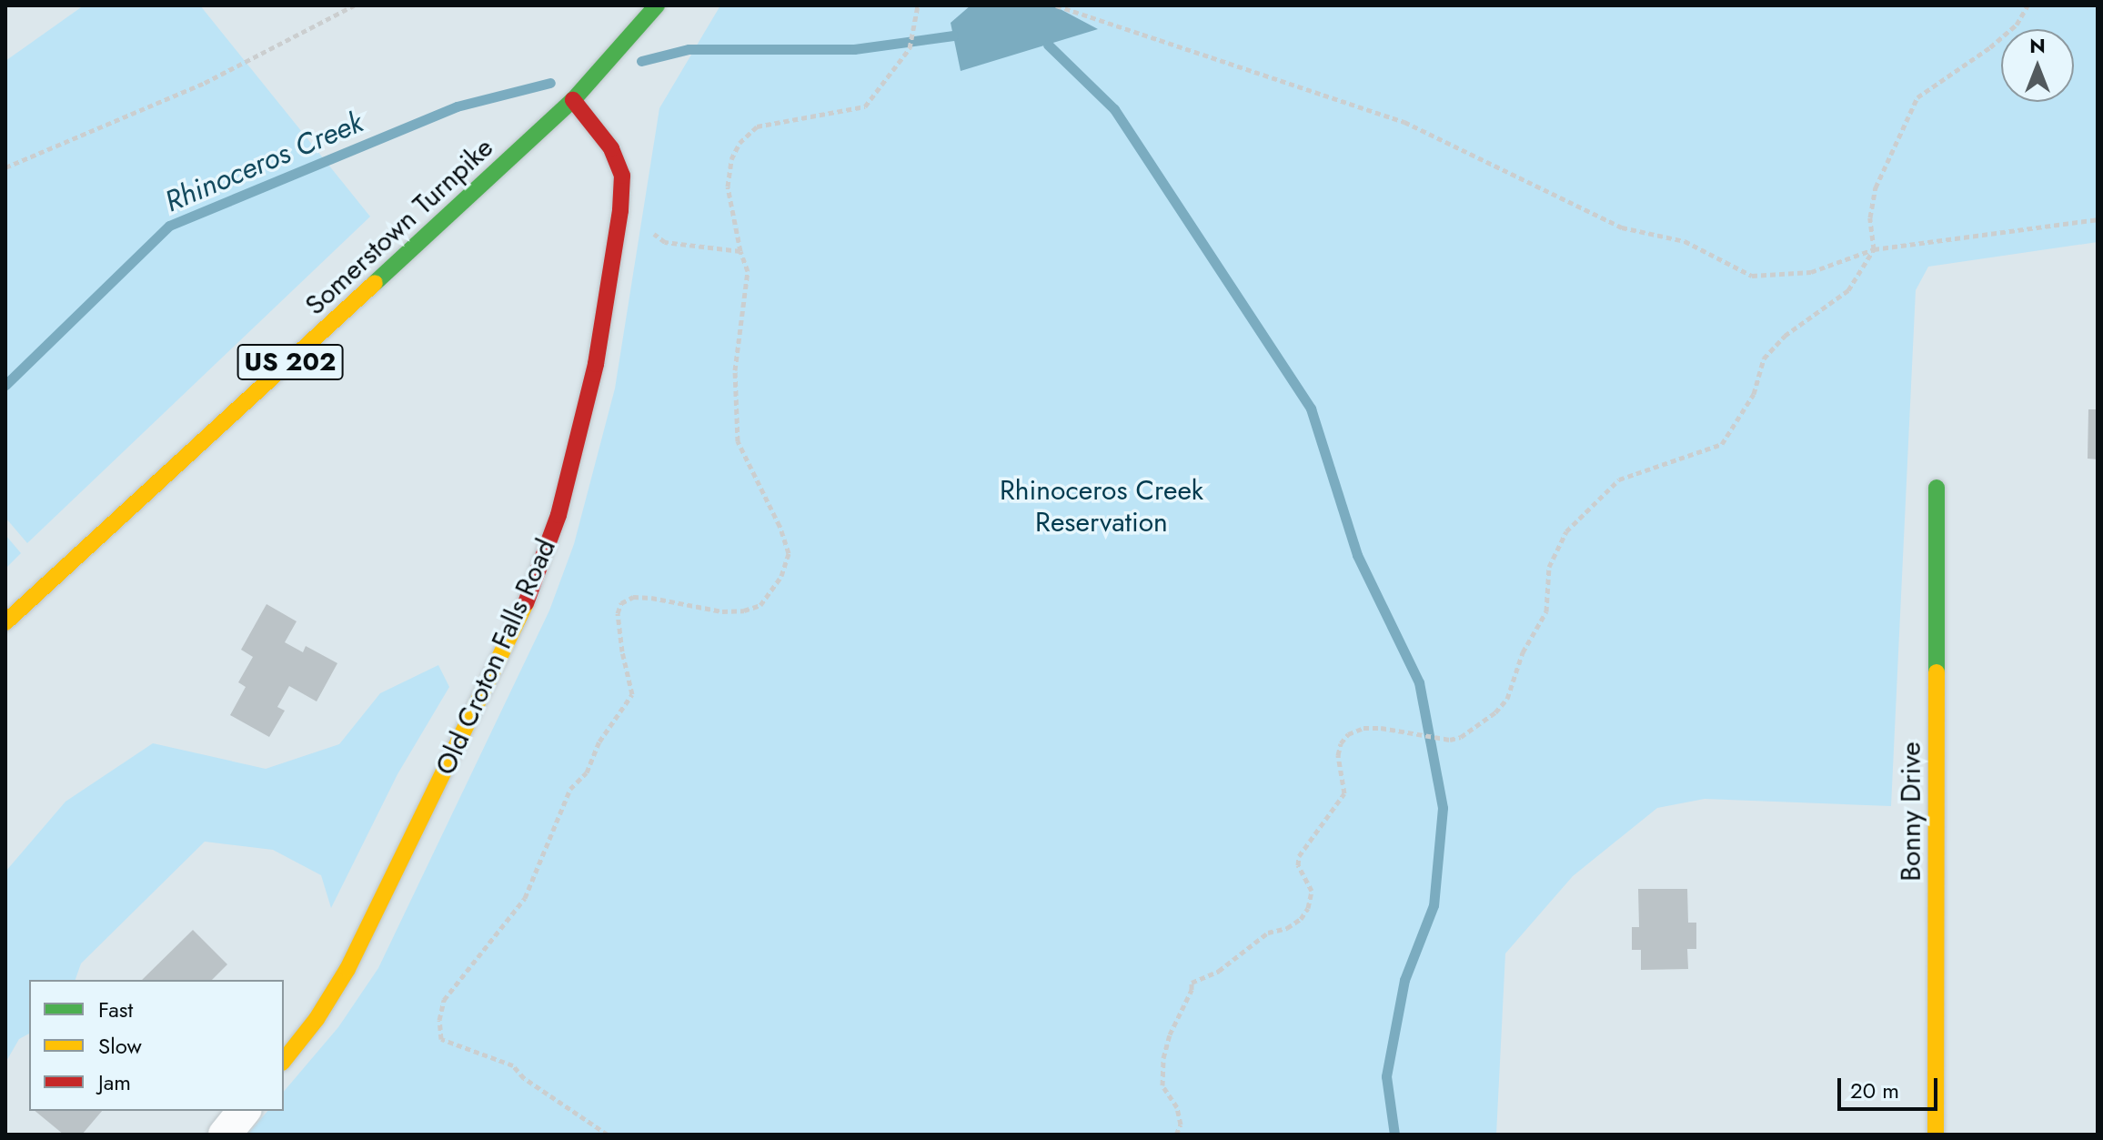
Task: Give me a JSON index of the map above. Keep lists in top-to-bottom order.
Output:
{
  "streets": {
    "street": [
      "Somerstown Turnpike",
      "US 202",
      "Old Croton Falls Road",
      "Bonny Drive"
    ]
  },
  "crossings": [
    ["Somerstown Turnpike", "Old Croton Falls Road"]
  ],
  "water": ["Rhinoceros Creek"],
  "parks": ["Rhinoceros Creek Reservation"],
  "legend": ["Fast", "Slow", "Jam"],
  "scale_bar": "20 m",
  "north": "top"
}
